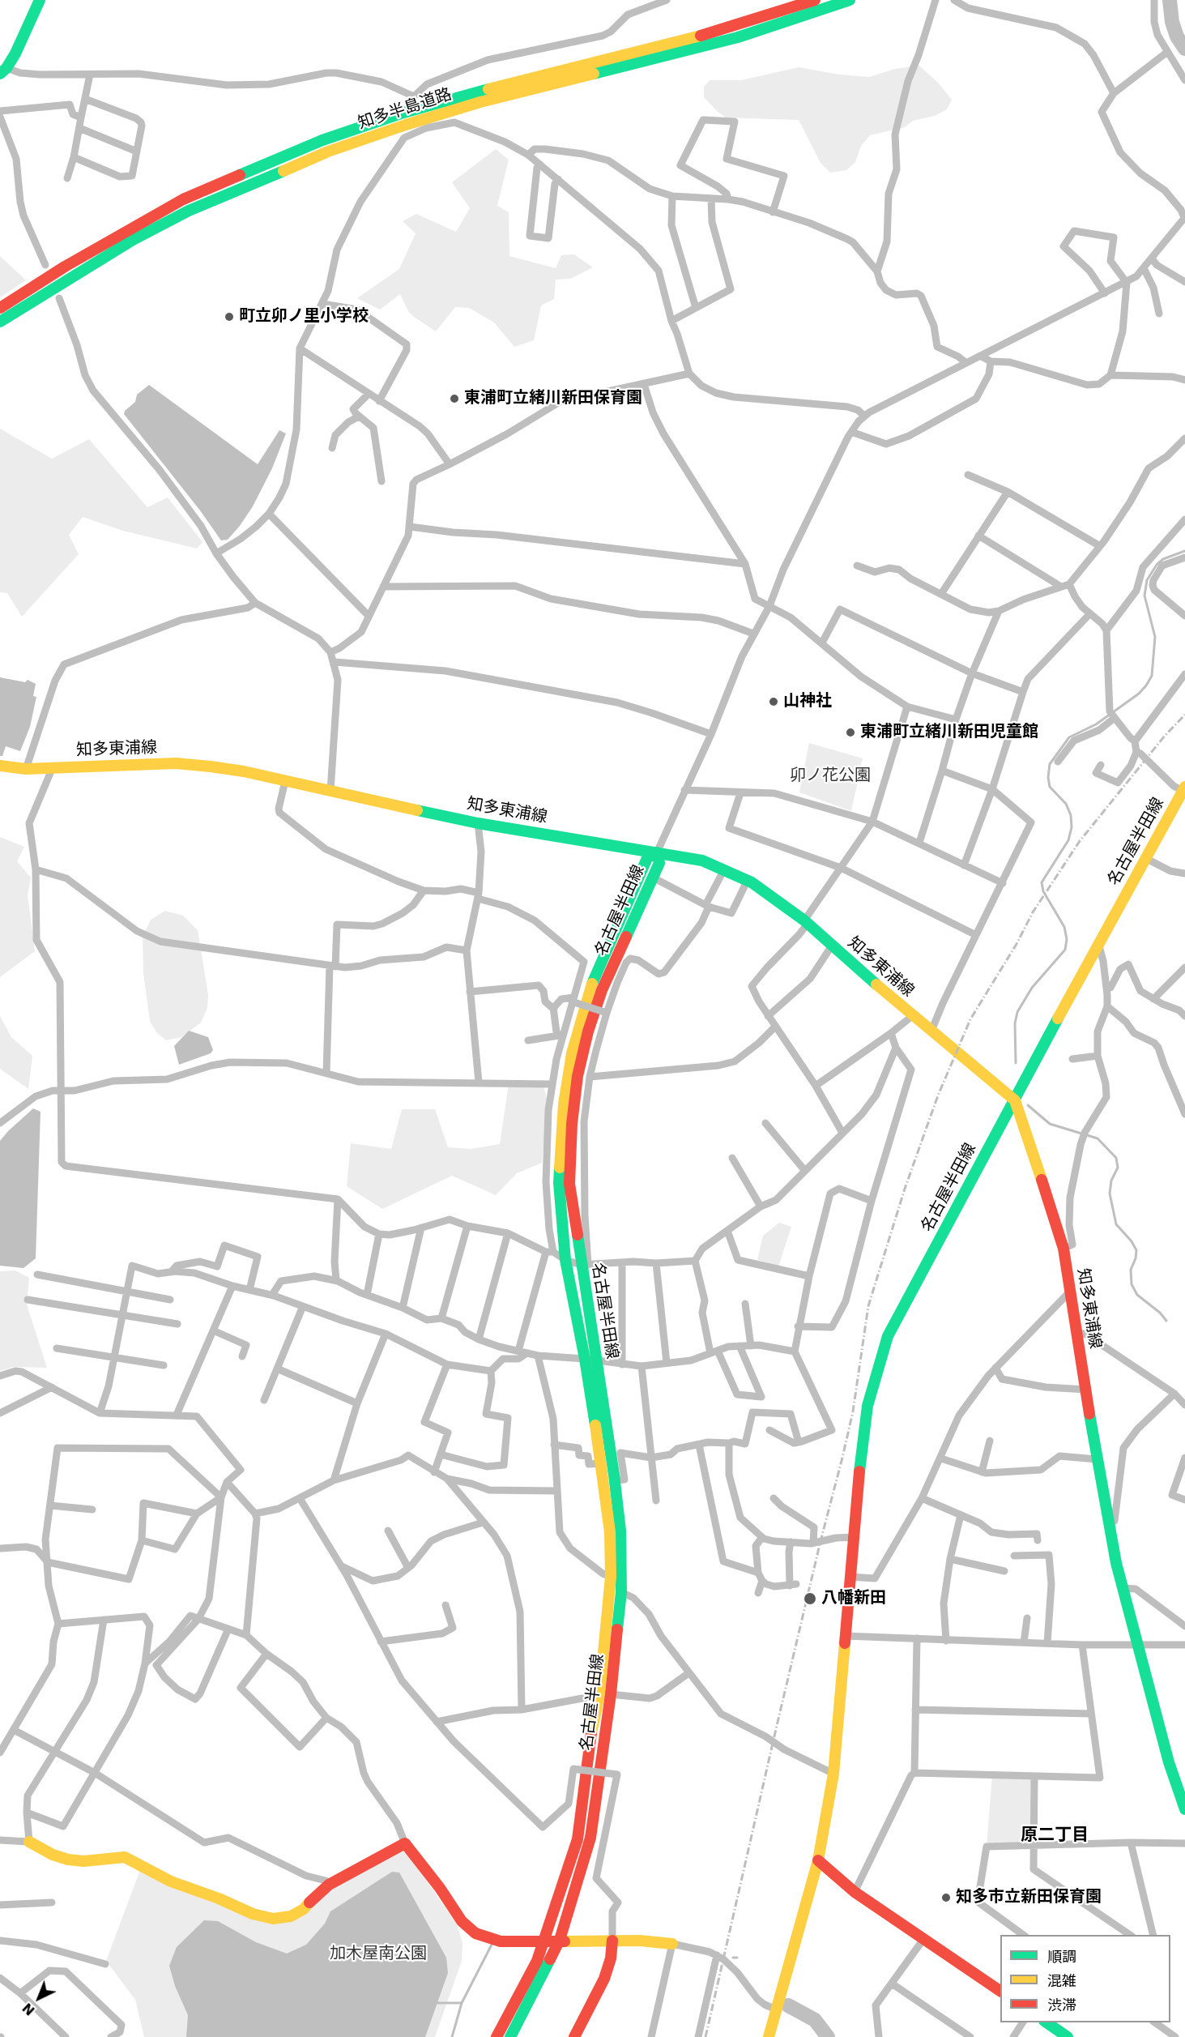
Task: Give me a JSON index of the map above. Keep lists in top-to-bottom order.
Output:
{
  "streets": {
    "main road": ["知多半島道路", "知多東浦線", "名古屋半田線"]
  },
  "crossings": [
    ["知多東浦線", "名古屋半田線"]
  ],
  "districts": ["原二丁目"],
  "parks": ["卯ノ花公園", "加木屋南公園"],
  "places": [
    "町立卯ノ里小学校",
    "東浦町立緒川新田保育園",
    "山神社",
    "東浦町立緒川新田児童館",
    "八幡新田",
    "知多市立新田保育園"
  ],
  "legend": ["順調", "混雑", "渋滞"],
  "north": "bottom left"
}
